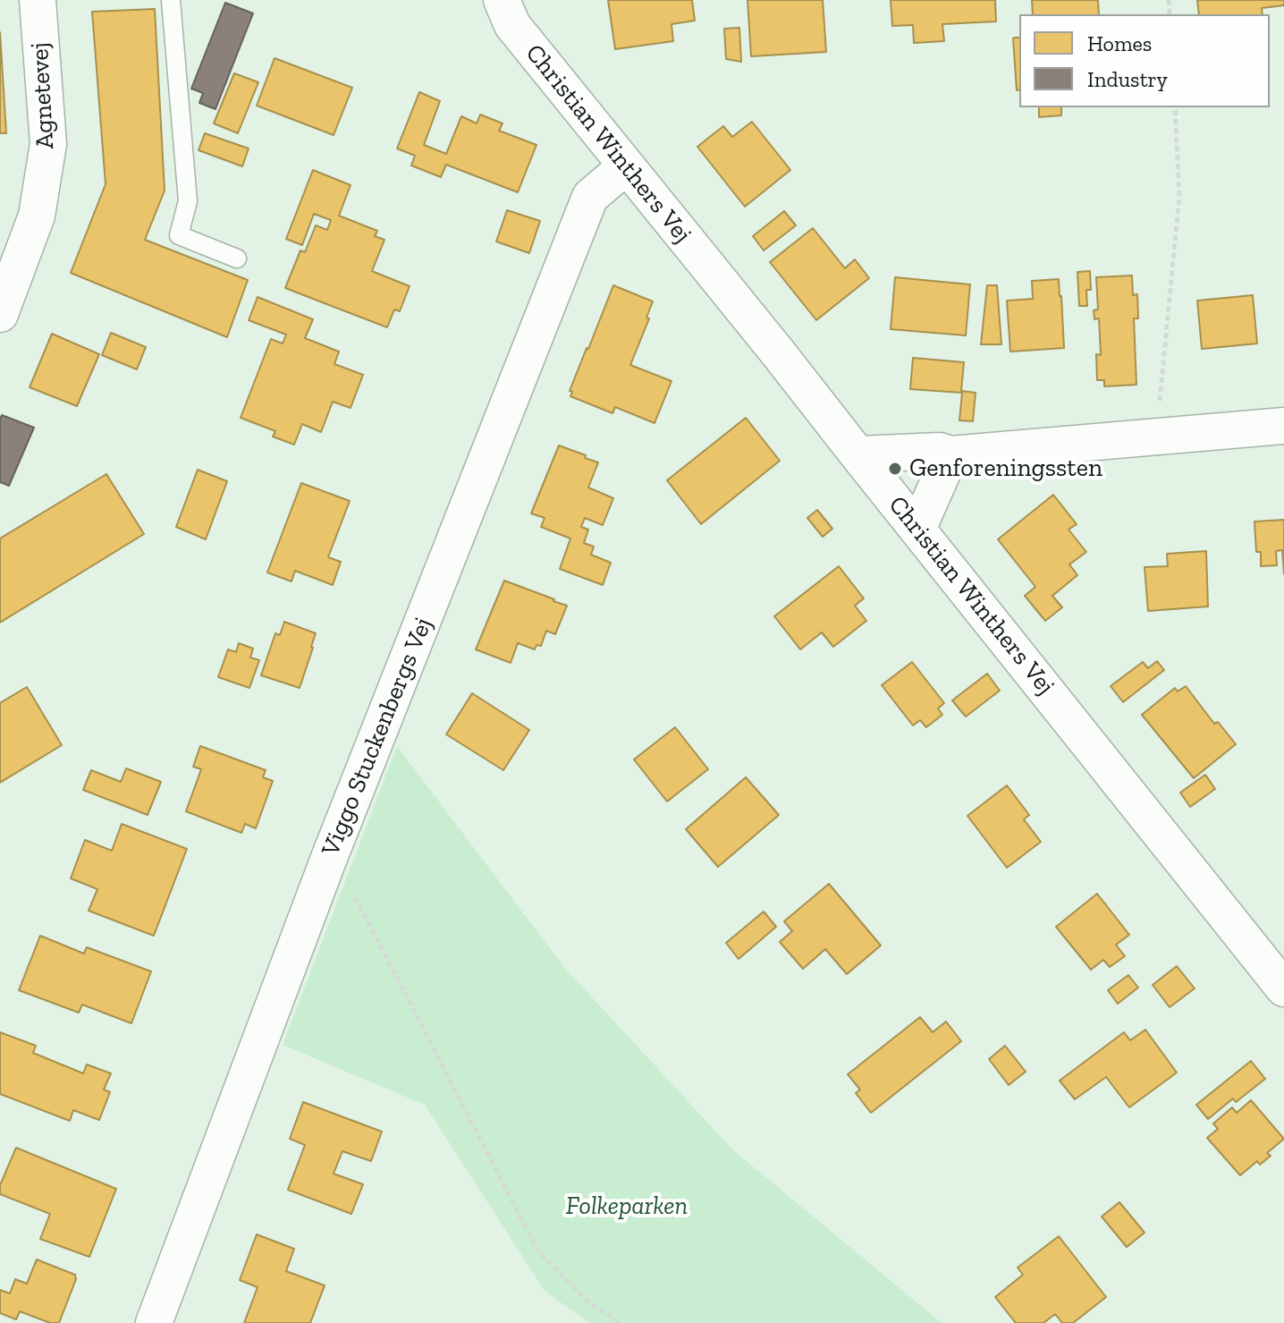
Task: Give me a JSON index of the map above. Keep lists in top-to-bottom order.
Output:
{
  "streets": {
    "street": ["Agnetevej", "Christian Winthers Vej", "Viggo Stuckenbergs Vej"]
  },
  "crossings": [
    ["Christian Winthers Vej", "Viggo Stuckenbergs Vej"]
  ],
  "parks": ["Folkeparken"],
  "places": ["Genforeningssten"],
  "legend": ["Homes", "Industry"]
}
